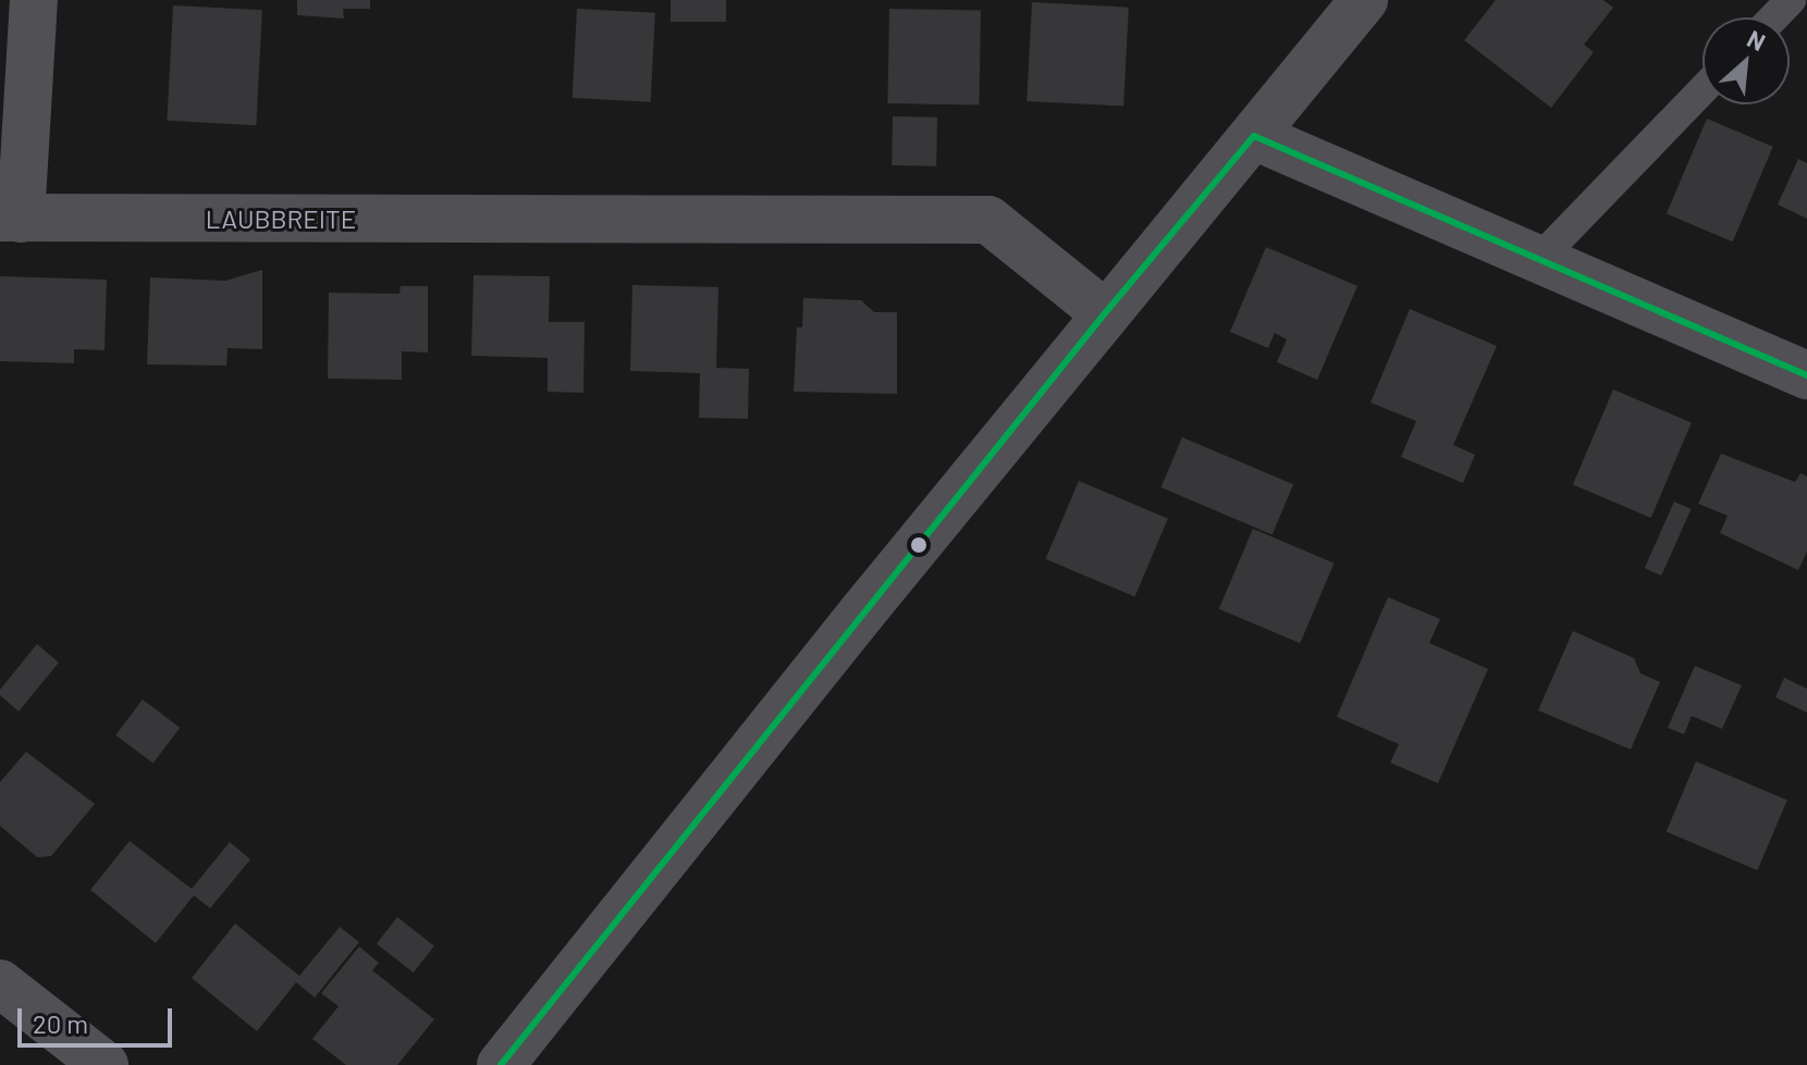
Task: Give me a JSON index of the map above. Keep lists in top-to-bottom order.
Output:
{
  "streets": {
    "street": ["LAUBBREITE"]
  },
  "scale_bar": "20 m",
  "north": "top right"
}
